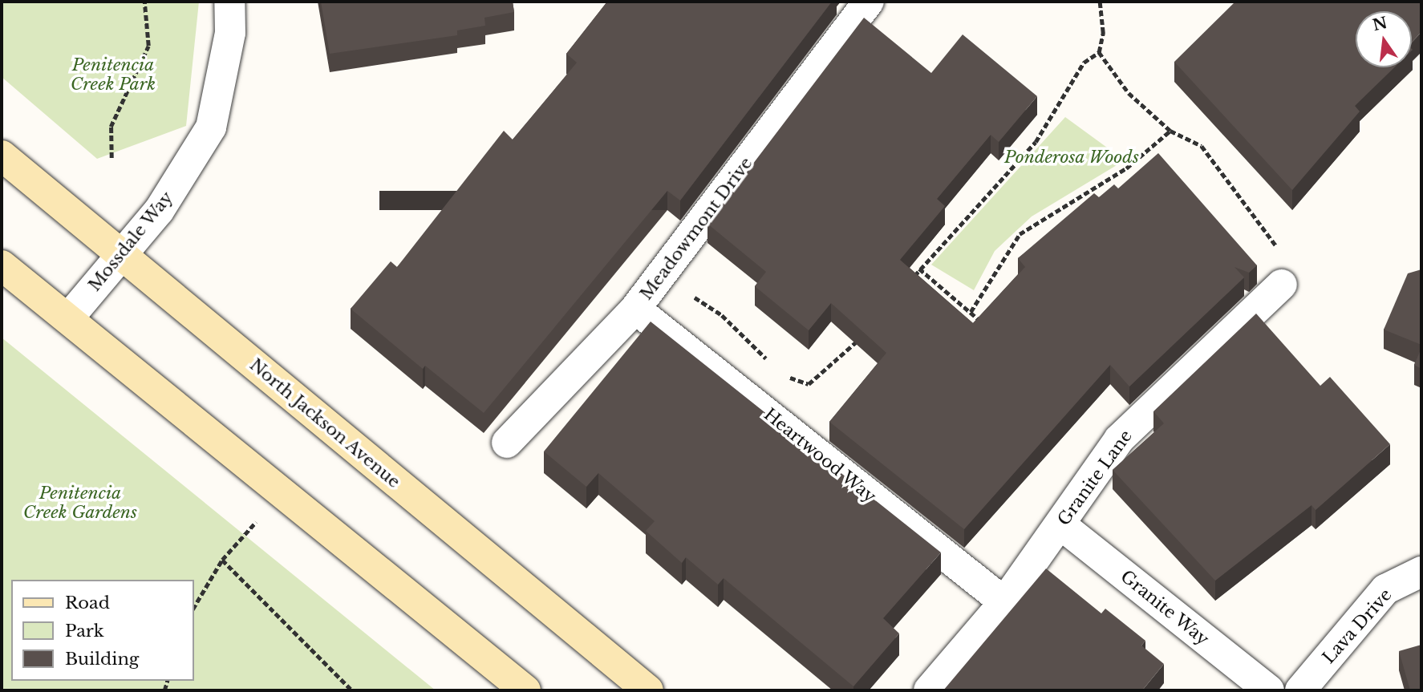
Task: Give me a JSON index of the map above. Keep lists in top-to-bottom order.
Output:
{
  "streets": {
    "main road": ["North Jackson Avenue"],
    "street": [
      "Meadowmont Drive",
      "Mossdale Way",
      "Heartwood Way",
      "Granite Lane",
      "Granite Way",
      "Lava Drive"
    ]
  },
  "crossings": [
    ["Meadowmont Drive", "Heartwood Way"],
    ["Mossdale Way", "North Jackson Avenue"],
    ["Heartwood Way", "Granite Lane"],
    ["Granite Lane", "Granite Way"]
  ],
  "parks": ["Penitencia Creek Park", "Ponderosa Woods", "Penitencia Creek Gardens"],
  "legend": ["Road", "Park", "Building"],
  "north": "top"
}
